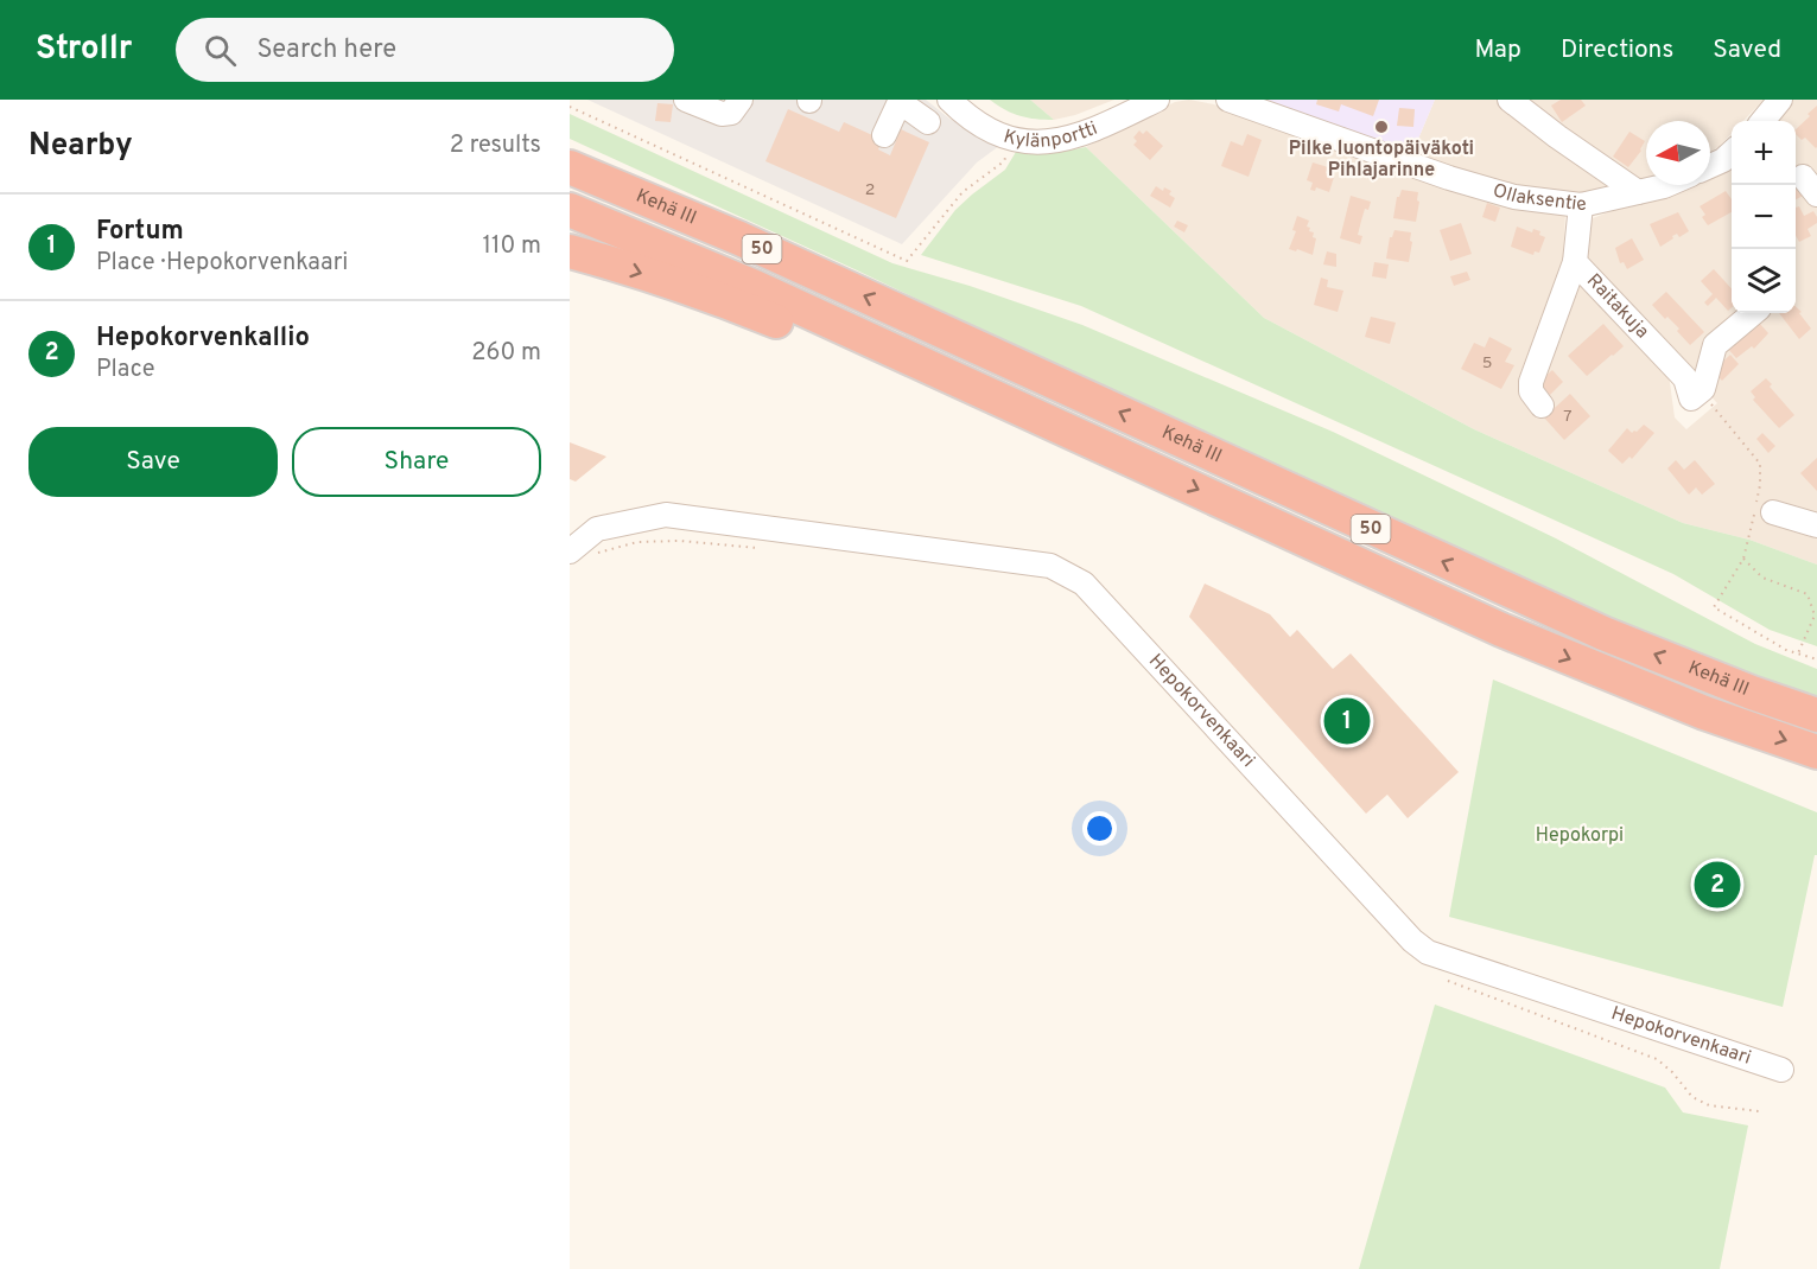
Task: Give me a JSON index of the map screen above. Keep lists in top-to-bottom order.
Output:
{
  "streets": {
    "highway": ["Kehä III", "50"],
    "street": [
      "Kylänportti",
      "Ollaksentie",
      "Raitakuja",
      "Hepokorvenkaari"
    ]
  },
  "crossings": [
    ["Ollaksentie", "Raitakuja"]
  ],
  "parks": ["Hepokorpi"],
  "places": ["Pilke luontopäiväkoti Pihlajarinne"],
  "house_numbers": ["2", "5", "7"],
  "north": "left",
  "page": {
    "header": "Strollr",
    "search": "Search here",
    "nav": ["Map", "Directions", "Saved"],
    "heading": ["Nearby", "2 results"],
    "map_buttons": ["+", "−"],
    "list": [
      {
        "mark": "1",
        "name": "Fortum",
        "note": "Place · Hepokorvenkaari",
        "value": "110 m"
      },
      {
        "mark": "2",
        "name": "Hepokorvenkallio",
        "note": "Place",
        "value": "260 m"
      }
    ],
    "buttons": ["Save", "Share"],
    "pins": ["1", "2"]
  }
}
